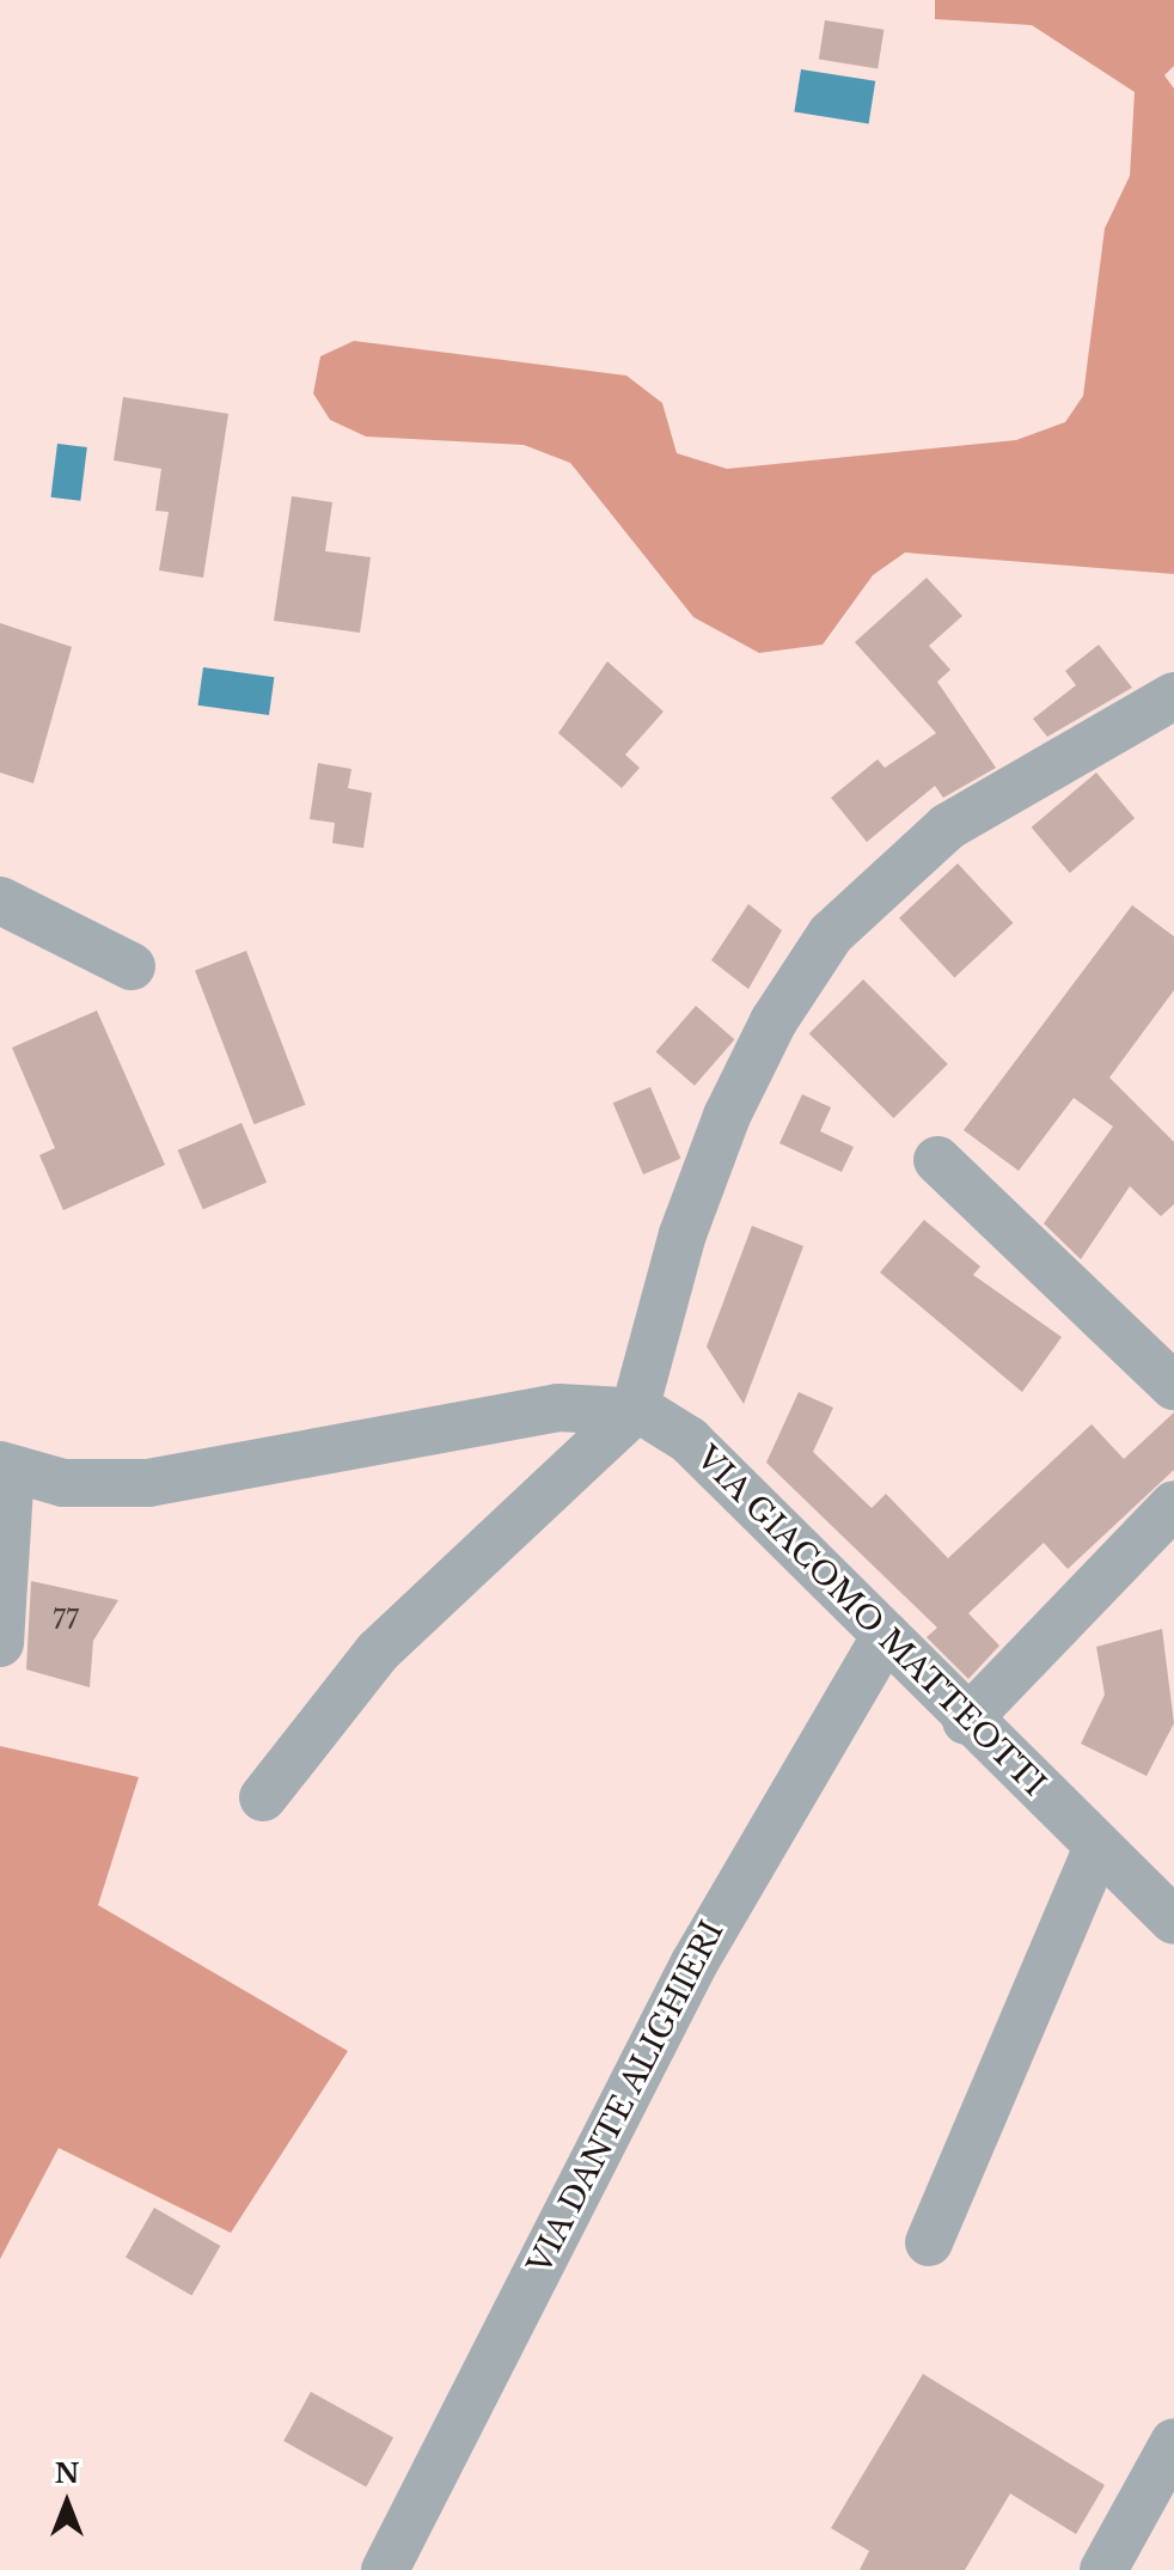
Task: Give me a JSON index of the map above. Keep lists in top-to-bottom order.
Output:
{
  "streets": {
    "street": ["VIA GIACOMO MATTEOTTI", "VIA DANTE ALIGHIERI"]
  },
  "crossings": [
    ["VIA GIACOMO MATTEOTTI", "VIA DANTE ALIGHIERI"]
  ],
  "house_numbers": ["77"],
  "north": "top"
}
